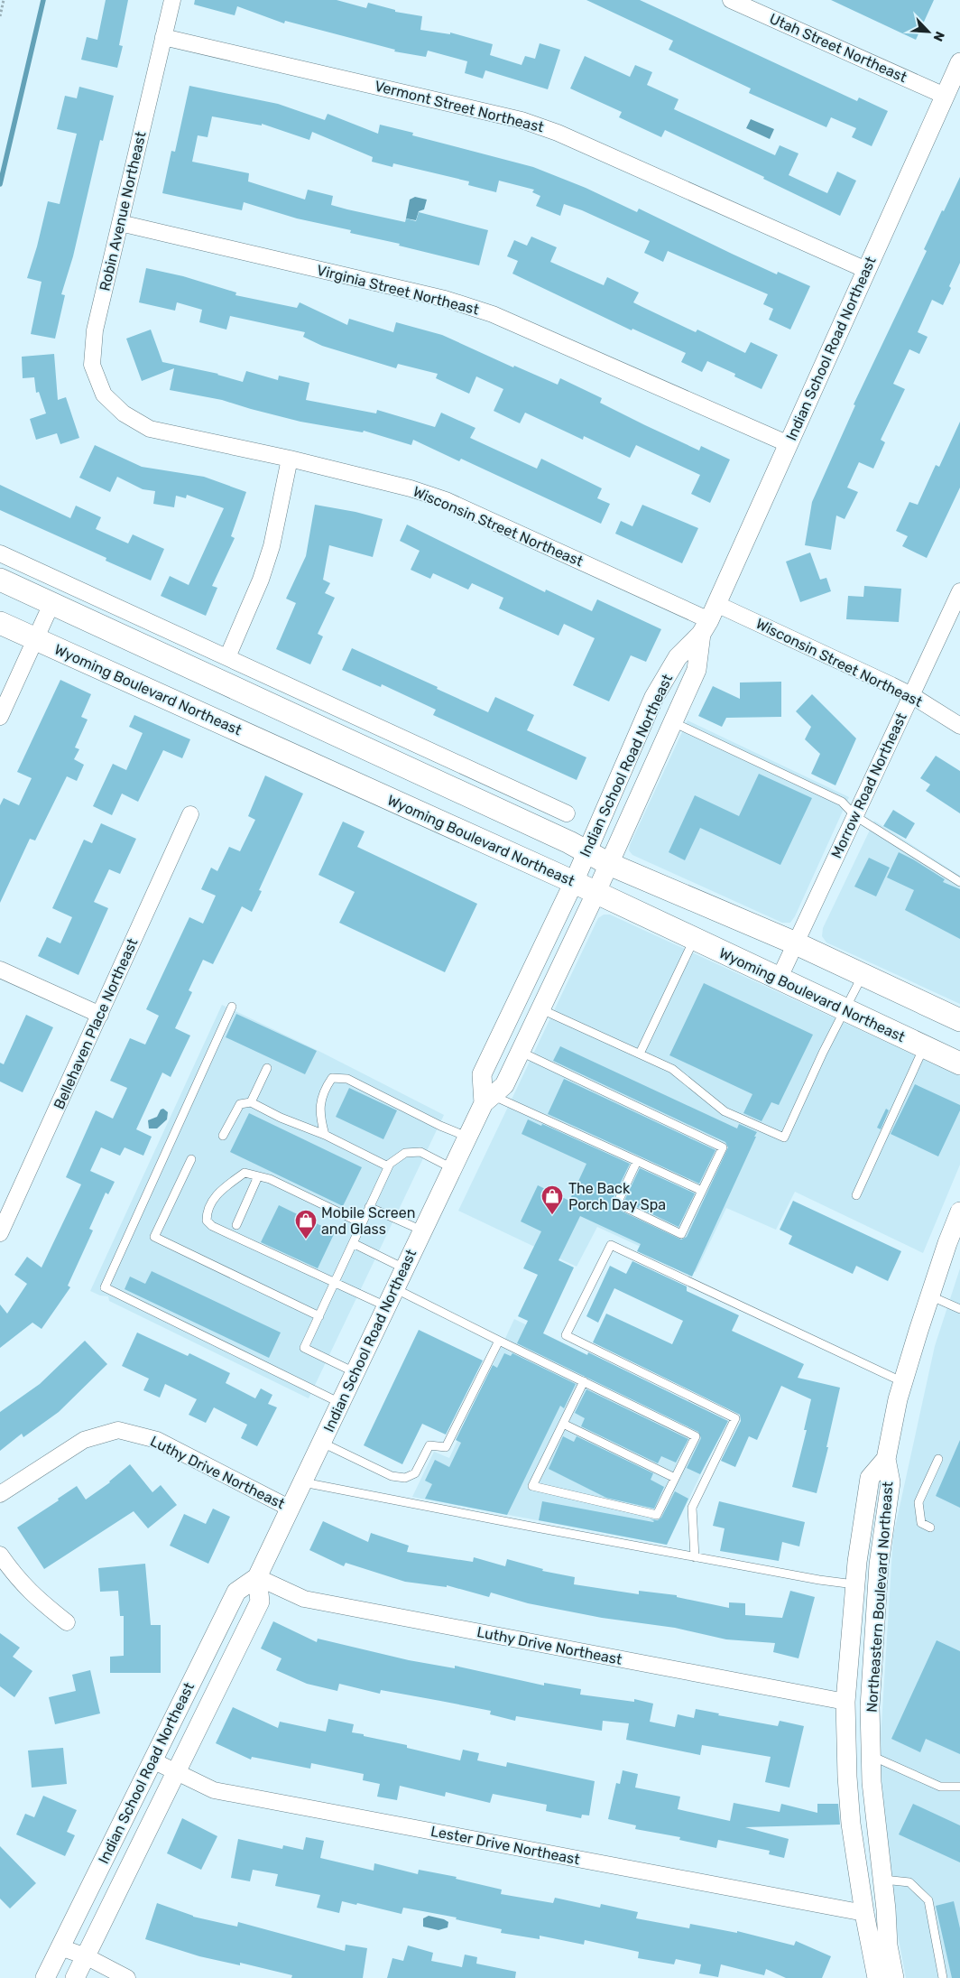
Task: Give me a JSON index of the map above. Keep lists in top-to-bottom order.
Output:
{
  "streets": {
    "main road": ["Wyoming Boulevard Northeast"],
    "street": [
      "Utah Street Northeast",
      "Vermont Street Northeast",
      "Robin Avenue Northeast",
      "Virginia Street Northeast",
      "Indian School Road Northeast",
      "Wisconsin Street Northeast",
      "Morrow Road Northeast",
      "Bellehaven Place Northeast",
      "Luthy Drive Northeast",
      "Northeastern Boulevard Northeast",
      "Lester Drive Northeast"
    ]
  },
  "crossings": [
    ["Utah Street Northeast", "Indian School Road Northeast"],
    ["Vermont Street Northeast", "Robin Avenue Northeast"],
    ["Vermont Street Northeast", "Indian School Road Northeast"],
    ["Robin Avenue Northeast", "Virginia Street Northeast"],
    ["Robin Avenue Northeast", "Wisconsin Street Northeast"],
    ["Virginia Street Northeast", "Indian School Road Northeast"],
    ["Indian School Road Northeast", "Wisconsin Street Northeast"],
    ["Indian School Road Northeast", "Wyoming Boulevard Northeast"],
    ["Indian School Road Northeast", "Luthy Drive Northeast"],
    ["Indian School Road Northeast", "Lester Drive Northeast"],
    ["Wisconsin Street Northeast", "Morrow Road Northeast"],
    ["Wyoming Boulevard Northeast", "Morrow Road Northeast"],
    ["Luthy Drive Northeast", "Northeastern Boulevard Northeast"],
    ["Northeastern Boulevard Northeast", "Lester Drive Northeast"]
  ],
  "places": {
    "shop": ["The Back Porch Day Spa", "Mobile Screen and Glass"]
  },
  "north": "bottom right"
}
